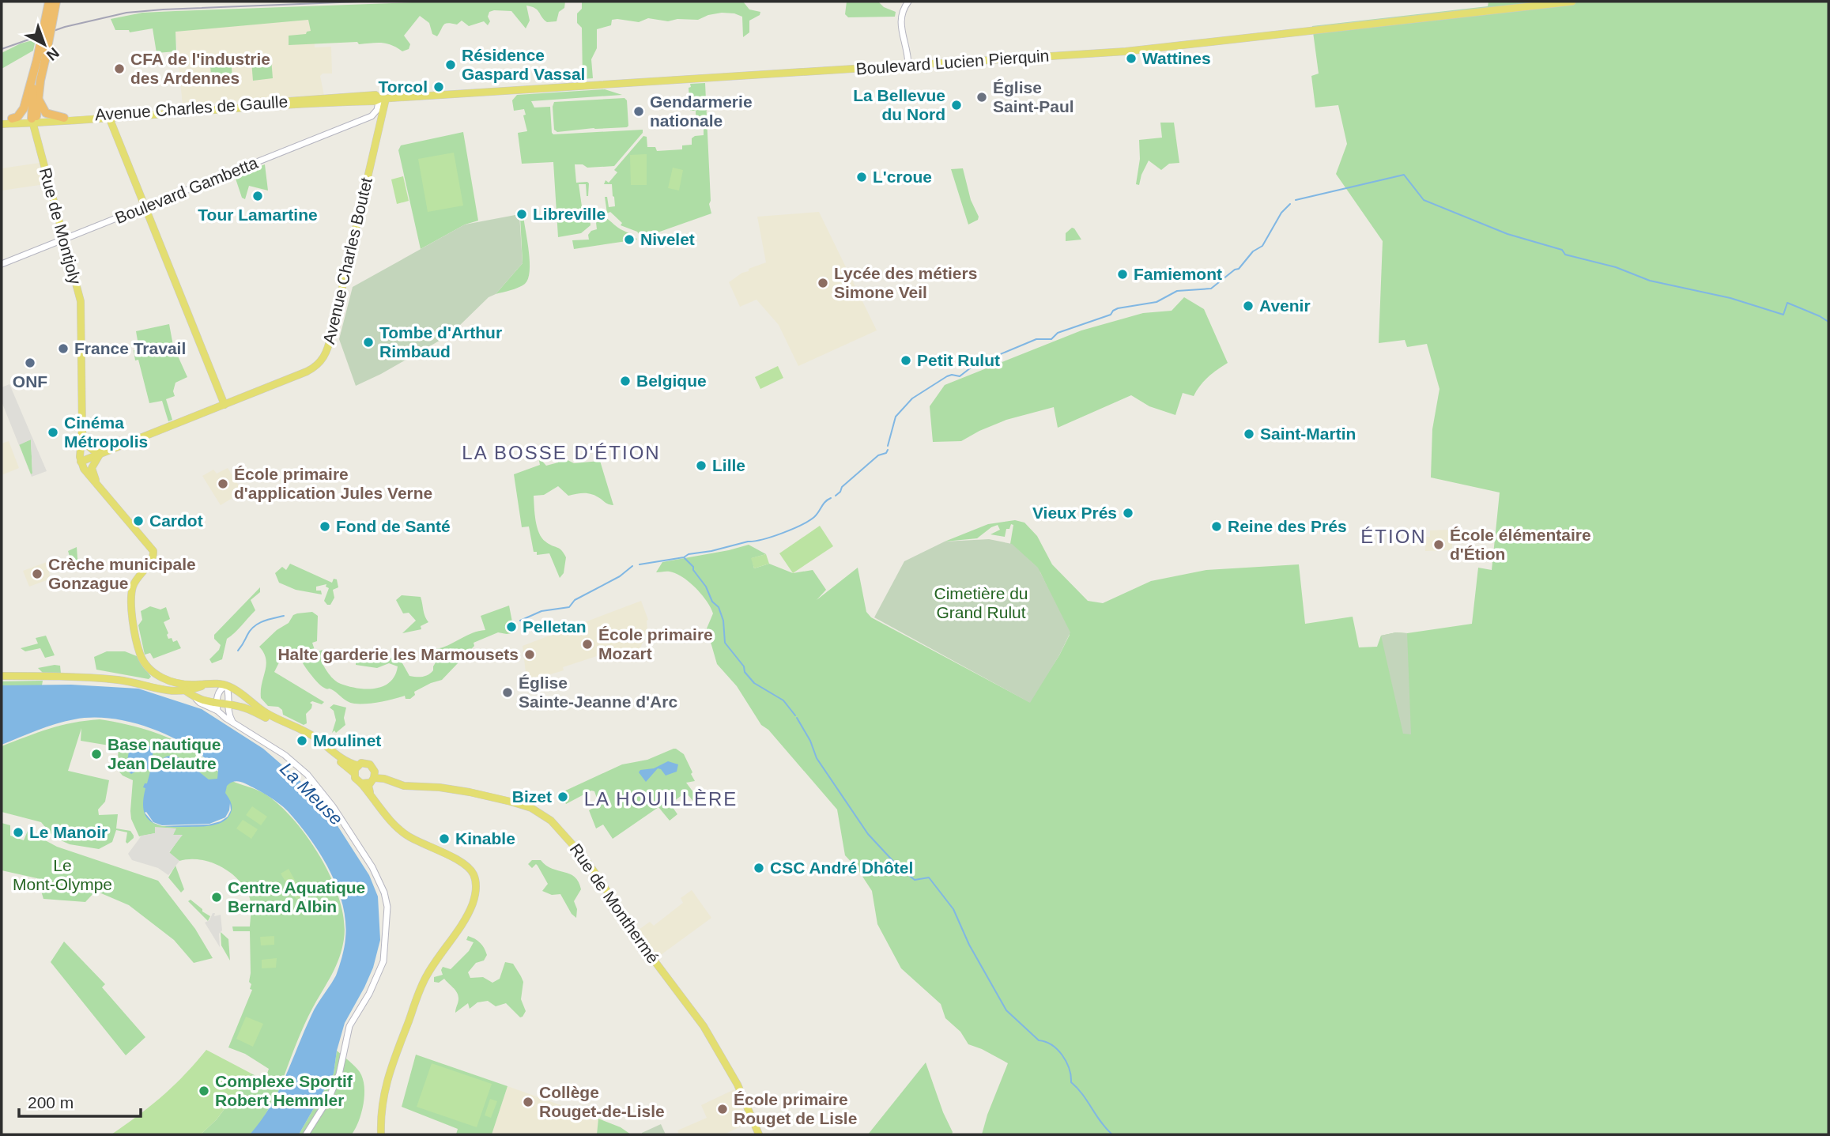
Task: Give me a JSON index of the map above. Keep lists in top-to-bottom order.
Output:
{
  "streets": {
    "main road": [
      "Boulevard Lucien Pierquin",
      "Avenue Charles de Gaulle",
      "Rue de Montjoly",
      "Avenue Charles Boutet",
      "Rue de Monthermé"
    ],
    "street": ["Boulevard Gambetta"]
  },
  "crossings": [
    ["Boulevard Lucien Pierquin", "Avenue Charles de Gaulle"],
    ["Avenue Charles de Gaulle", "Rue de Montjoly"],
    ["Avenue Charles de Gaulle", "Avenue Charles Boutet"],
    ["Boulevard Gambetta", "Rue de Montjoly"],
    ["Rue de Montjoly", "Avenue Charles Boutet"]
  ],
  "districts": ["LA BOSSE D'ÉTION", "ÉTION", "LA HOUILLÈRE"],
  "water": ["La Meuse"],
  "parks": ["Cimetière du Grand Rulut", "Le Mont-Olympe"],
  "places": [
    "Wattines",
    "Résidence Gaspard Vassal",
    "CFA de l'industrie des Ardennes",
    "Torcol",
    "Église Saint-Paul",
    "La Bellevue du Nord",
    "Gendarmerie nationale",
    "L'croue",
    "Tour Lamartine",
    "Libreville",
    "Nivelet",
    "Famiemont",
    "Lycée des métiers Simone Veil",
    "Avenir",
    "Tombe d'Arthur Rimbaud",
    "France Travail",
    "Petit Rulut",
    "ONF",
    "Belgique",
    "Cinéma Métropolis",
    "Saint-Martin",
    "Lille",
    "École primaire d'application Jules Verne",
    "Vieux Prés",
    "Cardot",
    "Fond de Santé",
    "Reine des Prés",
    "École élémentaire d'Étion",
    "Crèche municipale Gonzague",
    "Pelletan",
    "École primaire Mozart",
    "Halte garderie les Marmousets",
    "Église Sainte-Jeanne d'Arc",
    "Moulinet",
    "Base nautique Jean Delautre",
    "Bizet",
    "Le Manoir",
    "Kinable",
    "CSC André Dhôtel",
    "Centre Aquatique Bernard Albin",
    "Complexe Sportif Robert Hemmler",
    "Collège Rouget-de-Lisle",
    "École primaire Rouget de Lisle"
  ],
  "scale_bar": "200 m",
  "north": "bottom right"
}
